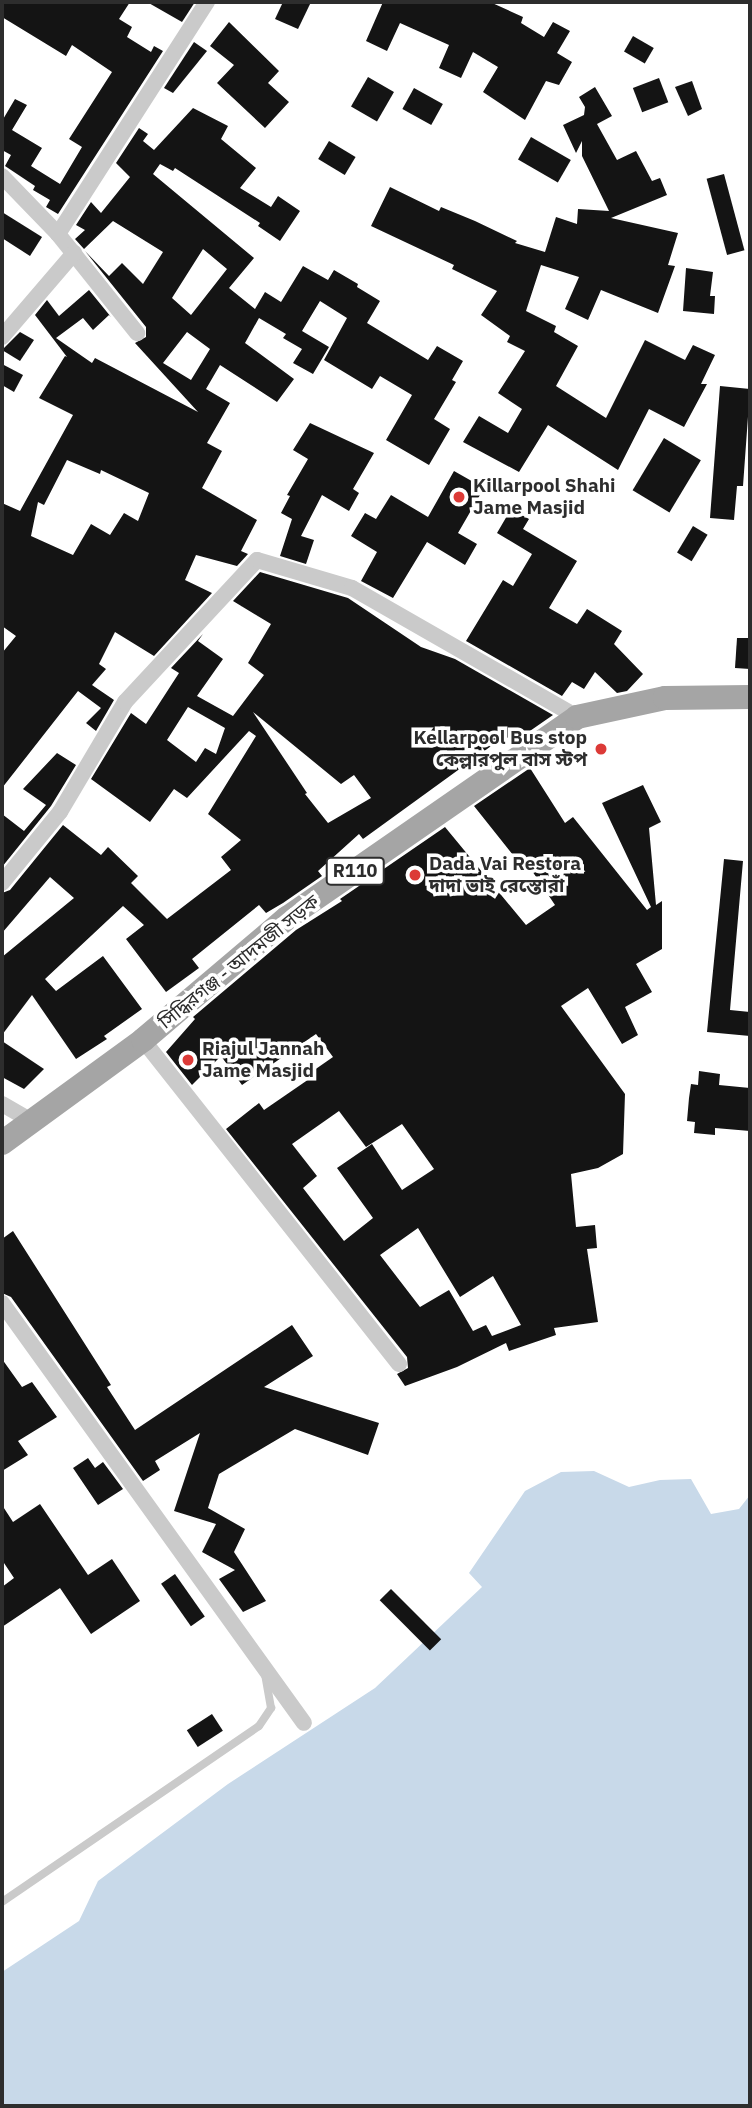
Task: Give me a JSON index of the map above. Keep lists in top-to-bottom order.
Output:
{
  "streets": {
    "main road": ["R110", "সিদ্ধিরগঞ্জ - আদমজী সড়ক"]
  },
  "places": [
    "Killarpool Shahi Jame Masjid",
    "Kellarpool Bus stop কেল্লারপুল বাস স্টপ",
    "Dada Vai Restora দাদা ভাই রেস্তোরাঁ",
    "Riajul Jannah Jame Masjid"
  ]
}
